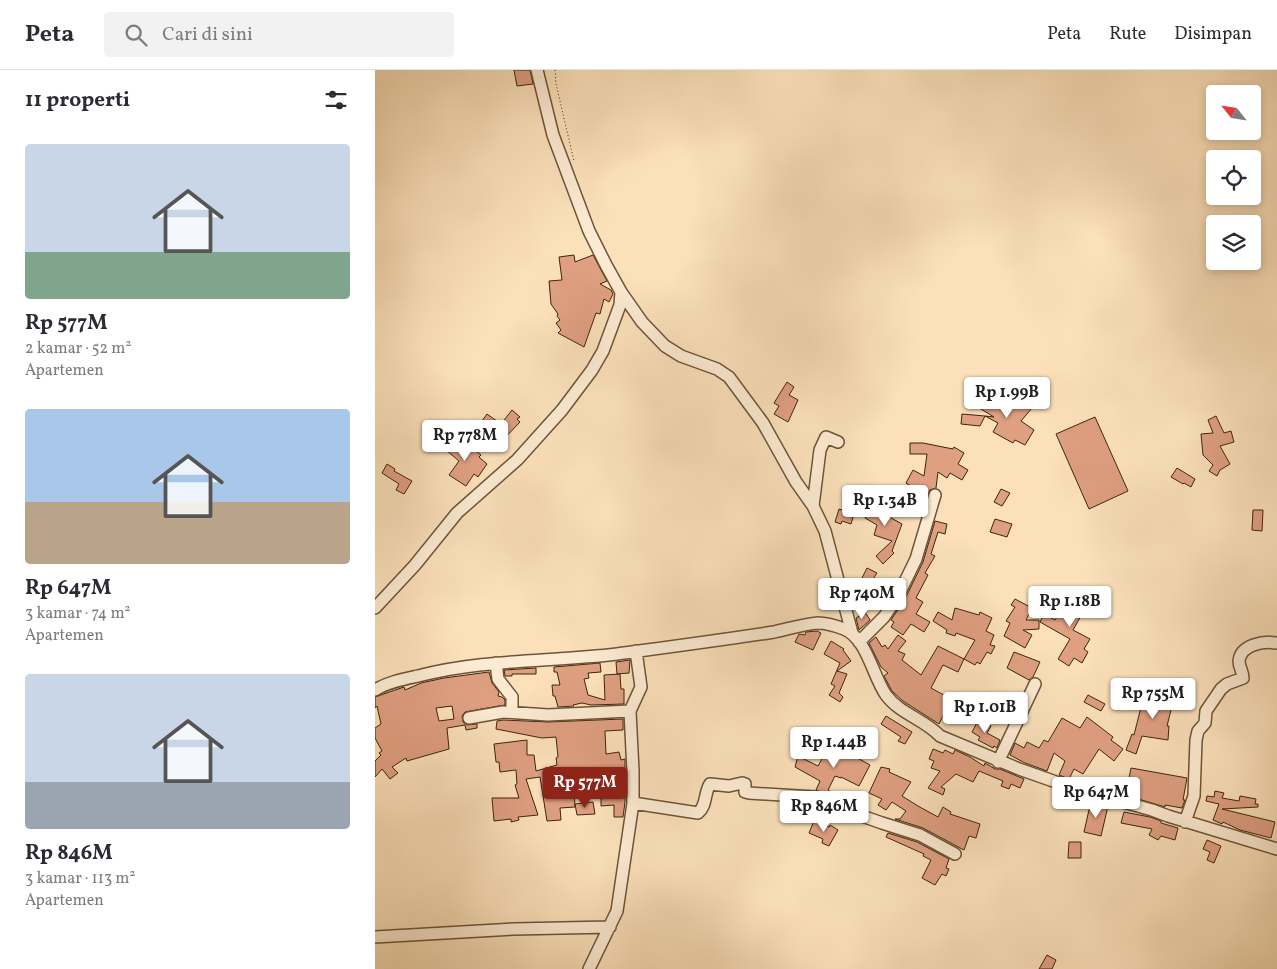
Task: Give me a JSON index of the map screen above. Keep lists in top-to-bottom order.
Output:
{
  "north": "top left",
  "page": {
    "header": "Peta",
    "search": "Cari di sini",
    "nav": ["Peta", "Rute", "Disimpan"],
    "heading": "11 properti",
    "list": [
      {
        "name": "Rp 577M",
        "note": "2 kamar · 52 m² · Apartemen"
      },
      {
        "name": "Rp 647M",
        "note": "3 kamar · 74 m² · Apartemen"
      },
      {
        "name": "Rp 846M",
        "note": "3 kamar · 113 m² · Apartemen"
      }
    ],
    "price": [
      "Rp 1.99B",
      "Rp 778M",
      "Rp 1.34B",
      "Rp 740M",
      "Rp 1.18B",
      "Rp 755M",
      "Rp 1.01B",
      "Rp 1.44B",
      "Rp 577M",
      "Rp 647M",
      "Rp 846M"
    ]
  }
}
